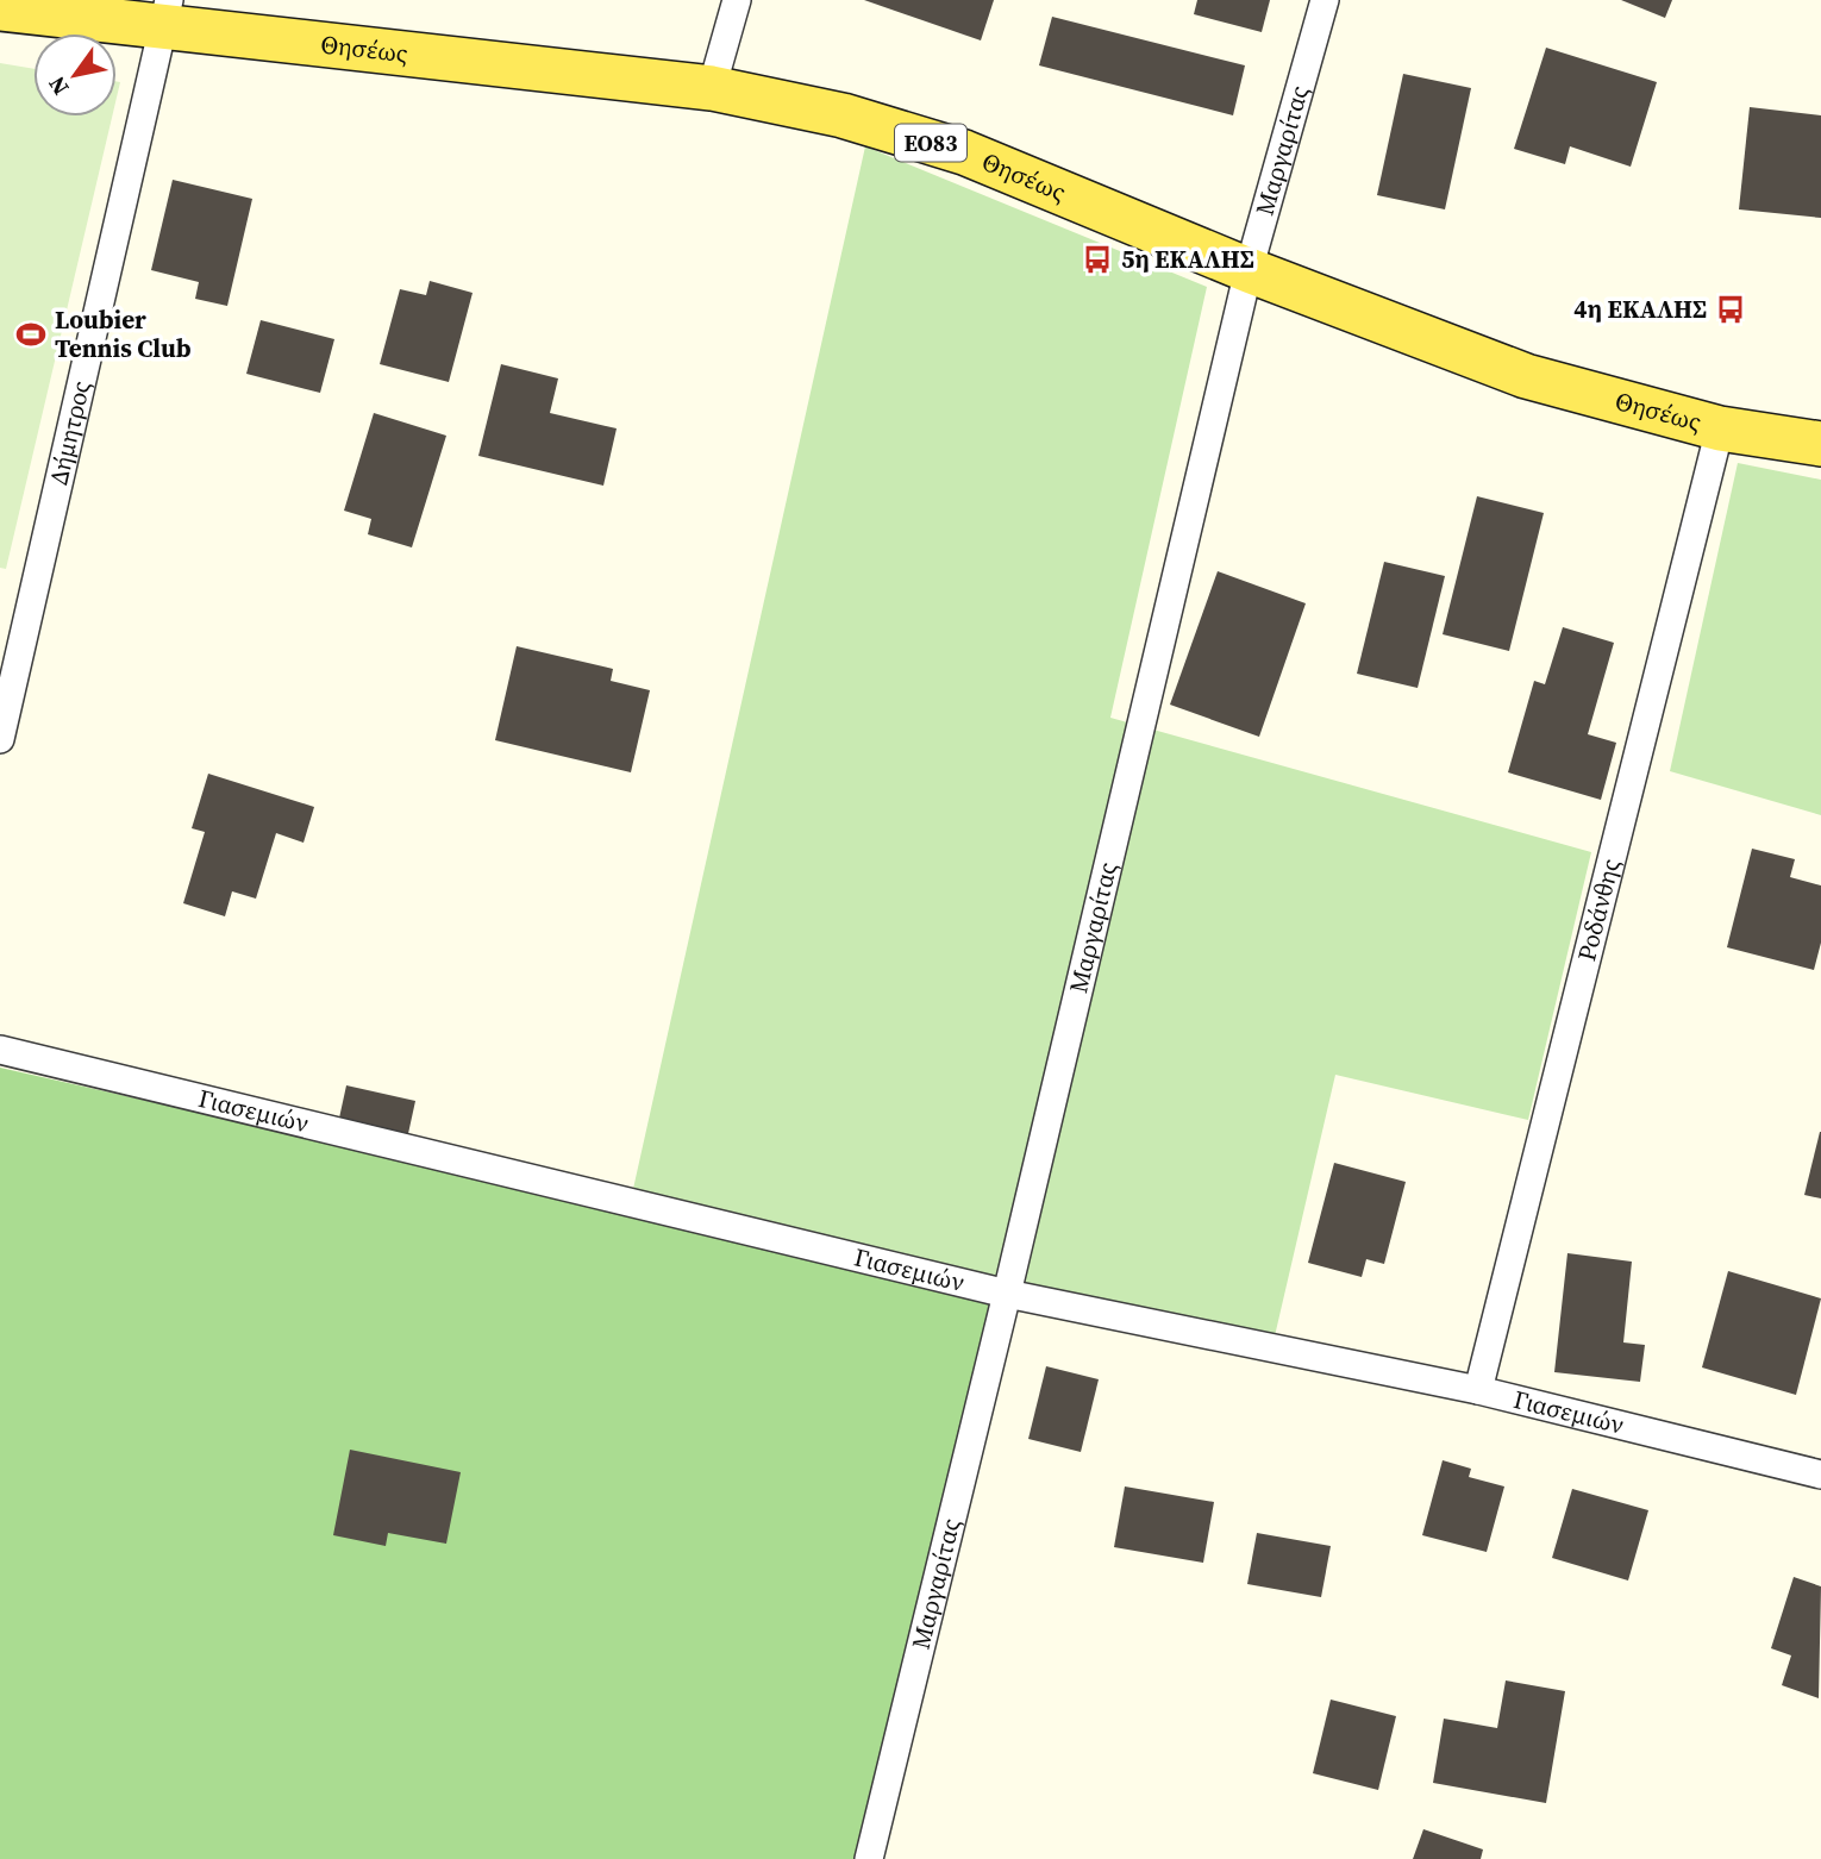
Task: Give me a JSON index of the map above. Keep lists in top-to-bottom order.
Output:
{
  "streets": {
    "main road": ["Θησέως", "ΕΟ83"],
    "street": [
      "Μαργαρίτας",
      "Δήμητρος",
      "Ροδάνθης",
      "Γιασεμιών"
    ]
  },
  "crossings": [
    ["Θησέως", "Μαργαρίτας"],
    ["Θησέως", "Δήμητρος"],
    ["Θησέως", "Ροδάνθης"],
    ["Μαργαρίτας", "Γιασεμιών"],
    ["Ροδάνθης", "Γιασεμιών"]
  ],
  "places": {
    "bus stop": ["5η ΕΚΑΛΗΣ", "4η ΕΚΑΛΗΣ"],
    "sports": ["Loubier Tennis Club"]
  },
  "north": "bottom left"
}
